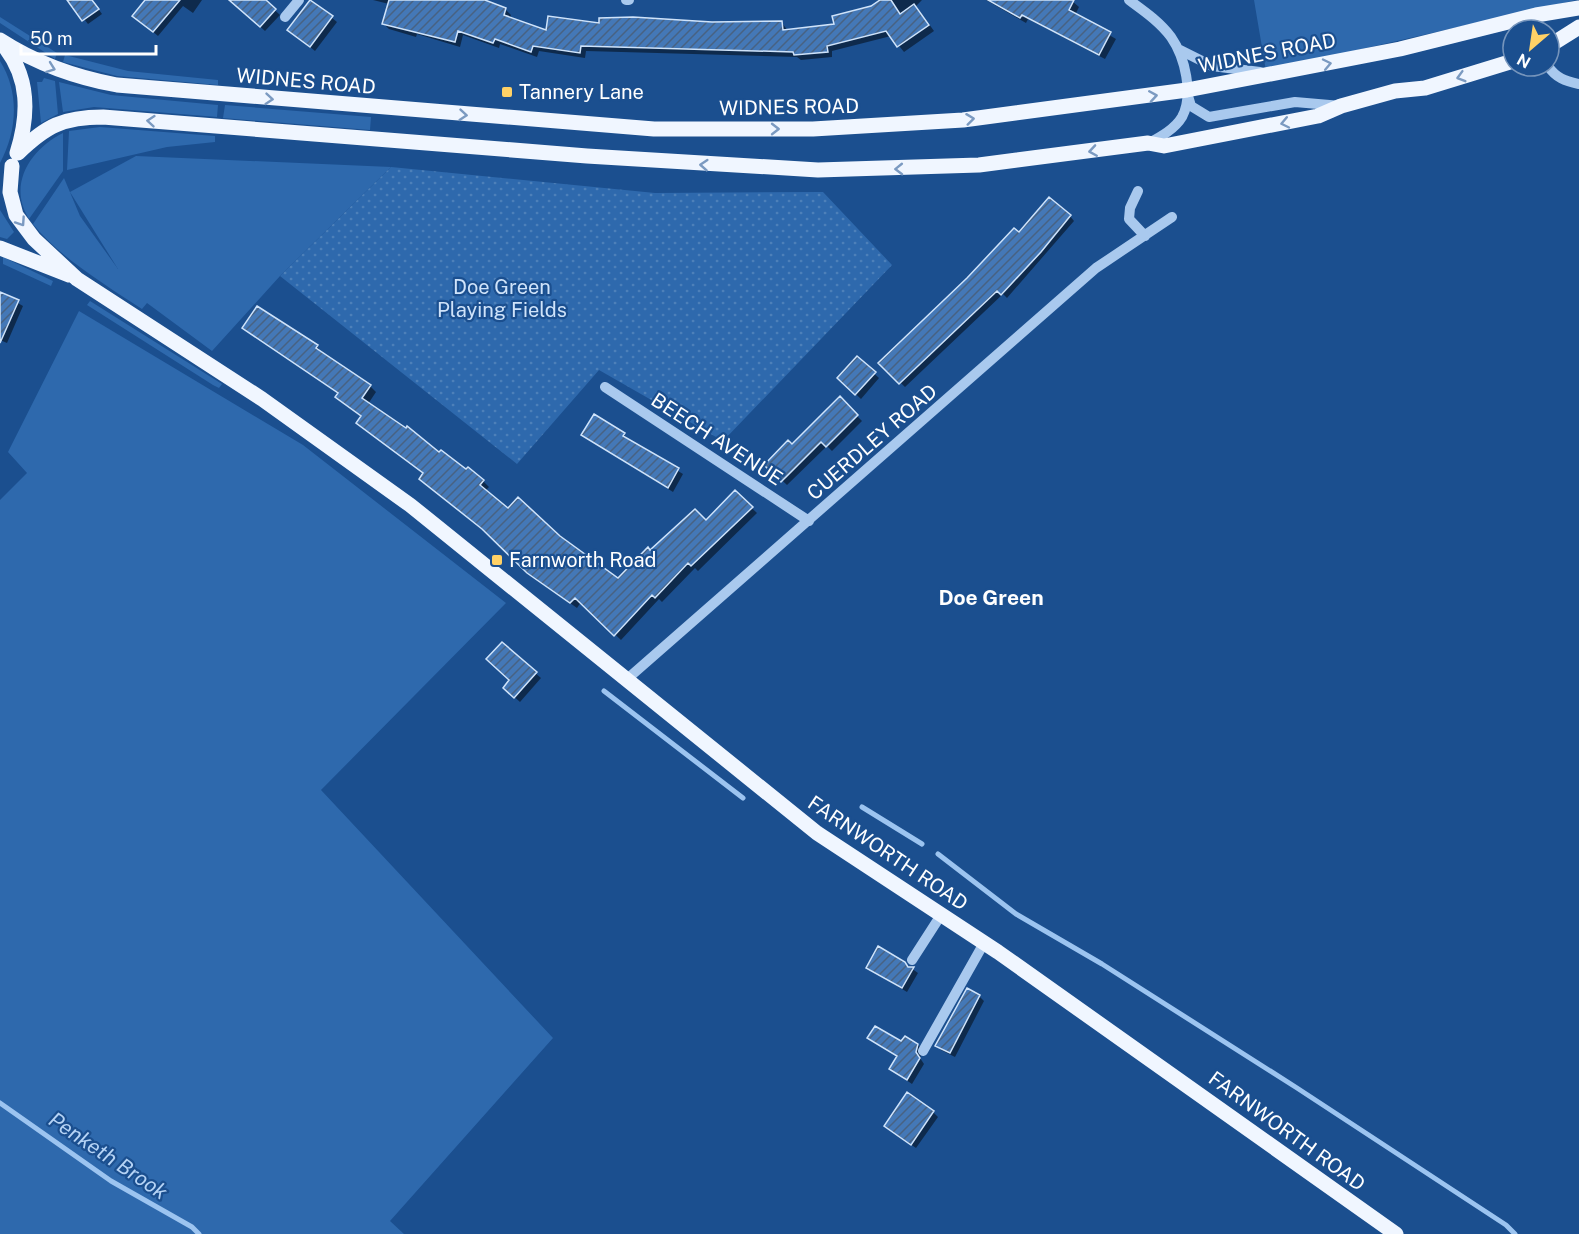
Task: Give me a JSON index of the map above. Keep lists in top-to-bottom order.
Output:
{
  "streets": {
    "main road": ["WIDNES ROAD", "FARNWORTH ROAD"],
    "street": ["BEECH AVENUE", "CUERDLEY ROAD"]
  },
  "crossings": [
    ["BEECH AVENUE", "CUERDLEY ROAD"],
    ["CUERDLEY ROAD", "FARNWORTH ROAD"]
  ],
  "districts": ["Doe Green"],
  "water": ["Penketh Brook"],
  "parks": ["Doe Green Playing Fields"],
  "places": {
    "transit": ["Tannery Lane", "Farnworth Road"]
  },
  "scale_bar": "50 m",
  "north": "bottom left"
}
